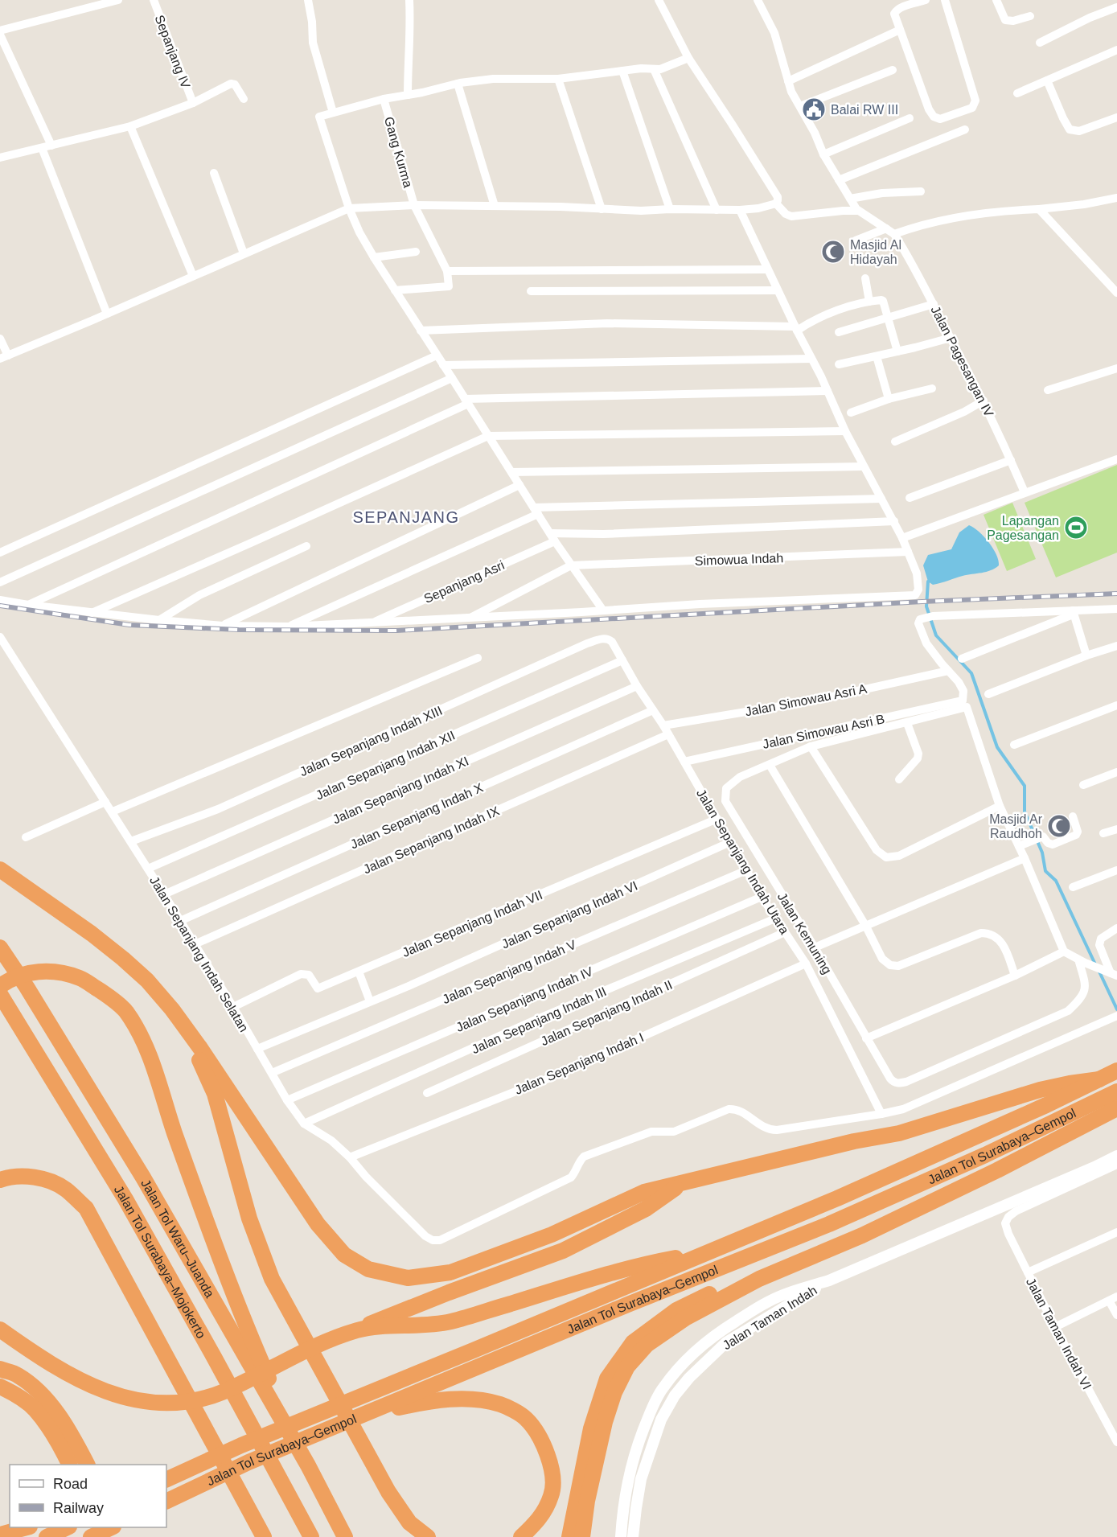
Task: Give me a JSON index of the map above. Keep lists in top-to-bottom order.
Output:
{
  "streets": {
    "highway": ["Jalan Tol Surabaya–Gempol", "Jalan Tol Waru–Juanda", "Jalan Tol Surabaya–Mojokerto"],
    "street": [
      "Sepanjang IV",
      "Gang Kurma",
      "Jalan Pagesangan IV",
      "Simowua Indah",
      "Sepanjang Asri",
      "Jalan Simowau Asri A",
      "Jalan Simowau Asri B",
      "Jalan Sepanjang Indah XIII",
      "Jalan Sepanjang Indah XII",
      "Jalan Sepanjang Indah XI",
      "Jalan Sepanjang Indah X",
      "Jalan Sepanjang Indah IX",
      "Jalan Sepanjang Indah Utara",
      "Jalan Sepanjang Indah VI",
      "Jalan Sepanjang Indah VII",
      "Jalan Kemuning",
      "Jalan Sepanjang Indah Selatan",
      "Jalan Sepanjang Indah V",
      "Jalan Sepanjang Indah IV",
      "Jalan Sepanjang Indah II",
      "Jalan Sepanjang Indah III",
      "Jalan Sepanjang Indah I",
      "Jalan Taman Indah",
      "Jalan Taman Indah VI"
    ]
  },
  "crossings": [
    ["Jalan Simowau Asri A", "Jalan Sepanjang Indah Utara"],
    ["Jalan Simowau Asri B", "Jalan Sepanjang Indah Utara"],
    ["Jalan Simowau Asri B", "Jalan Kemuning"],
    ["Jalan Sepanjang Indah XIII", "Jalan Sepanjang Indah Utara"],
    ["Jalan Sepanjang Indah XIII", "Jalan Sepanjang Indah Selatan"],
    ["Jalan Sepanjang Indah XII", "Jalan Sepanjang Indah Utara"],
    ["Jalan Sepanjang Indah XII", "Jalan Sepanjang Indah Selatan"],
    ["Jalan Sepanjang Indah XI", "Jalan Sepanjang Indah Utara"],
    ["Jalan Sepanjang Indah XI", "Jalan Sepanjang Indah Selatan"],
    ["Jalan Sepanjang Indah X", "Jalan Sepanjang Indah Utara"],
    ["Jalan Sepanjang Indah X", "Jalan Sepanjang Indah Selatan"],
    ["Jalan Sepanjang Indah IX", "Jalan Sepanjang Indah Utara"],
    ["Jalan Sepanjang Indah IX", "Jalan Sepanjang Indah Selatan"],
    ["Jalan Sepanjang Indah Utara", "Jalan Sepanjang Indah VI"],
    ["Jalan Sepanjang Indah Utara", "Jalan Sepanjang Indah VII"],
    ["Jalan Sepanjang Indah Utara", "Jalan Sepanjang Indah Selatan"],
    ["Jalan Sepanjang Indah Utara", "Jalan Sepanjang Indah V"],
    ["Jalan Sepanjang Indah Utara", "Jalan Sepanjang Indah IV"],
    ["Jalan Sepanjang Indah Utara", "Jalan Sepanjang Indah II"],
    ["Jalan Sepanjang Indah Utara", "Jalan Sepanjang Indah III"],
    ["Jalan Sepanjang Indah Utara", "Jalan Sepanjang Indah I"],
    ["Jalan Sepanjang Indah VI", "Jalan Sepanjang Indah Selatan"],
    ["Jalan Sepanjang Indah VII", "Jalan Sepanjang Indah Selatan"],
    ["Jalan Sepanjang Indah Selatan", "Jalan Sepanjang Indah V"],
    ["Jalan Sepanjang Indah Selatan", "Jalan Sepanjang Indah IV"],
    ["Jalan Sepanjang Indah Selatan", "Jalan Sepanjang Indah III"],
    ["Jalan Sepanjang Indah Selatan", "Jalan Sepanjang Indah I"]
  ],
  "districts": ["SEPANJANG"],
  "places": {
    "public building": ["Balai RW III"],
    "mosque": ["Masjid Al Hidayah", "Masjid Ar Raudhoh"],
    "sports": ["Lapangan Pagesangan"]
  },
  "legend": ["Road", "Railway"]
}
